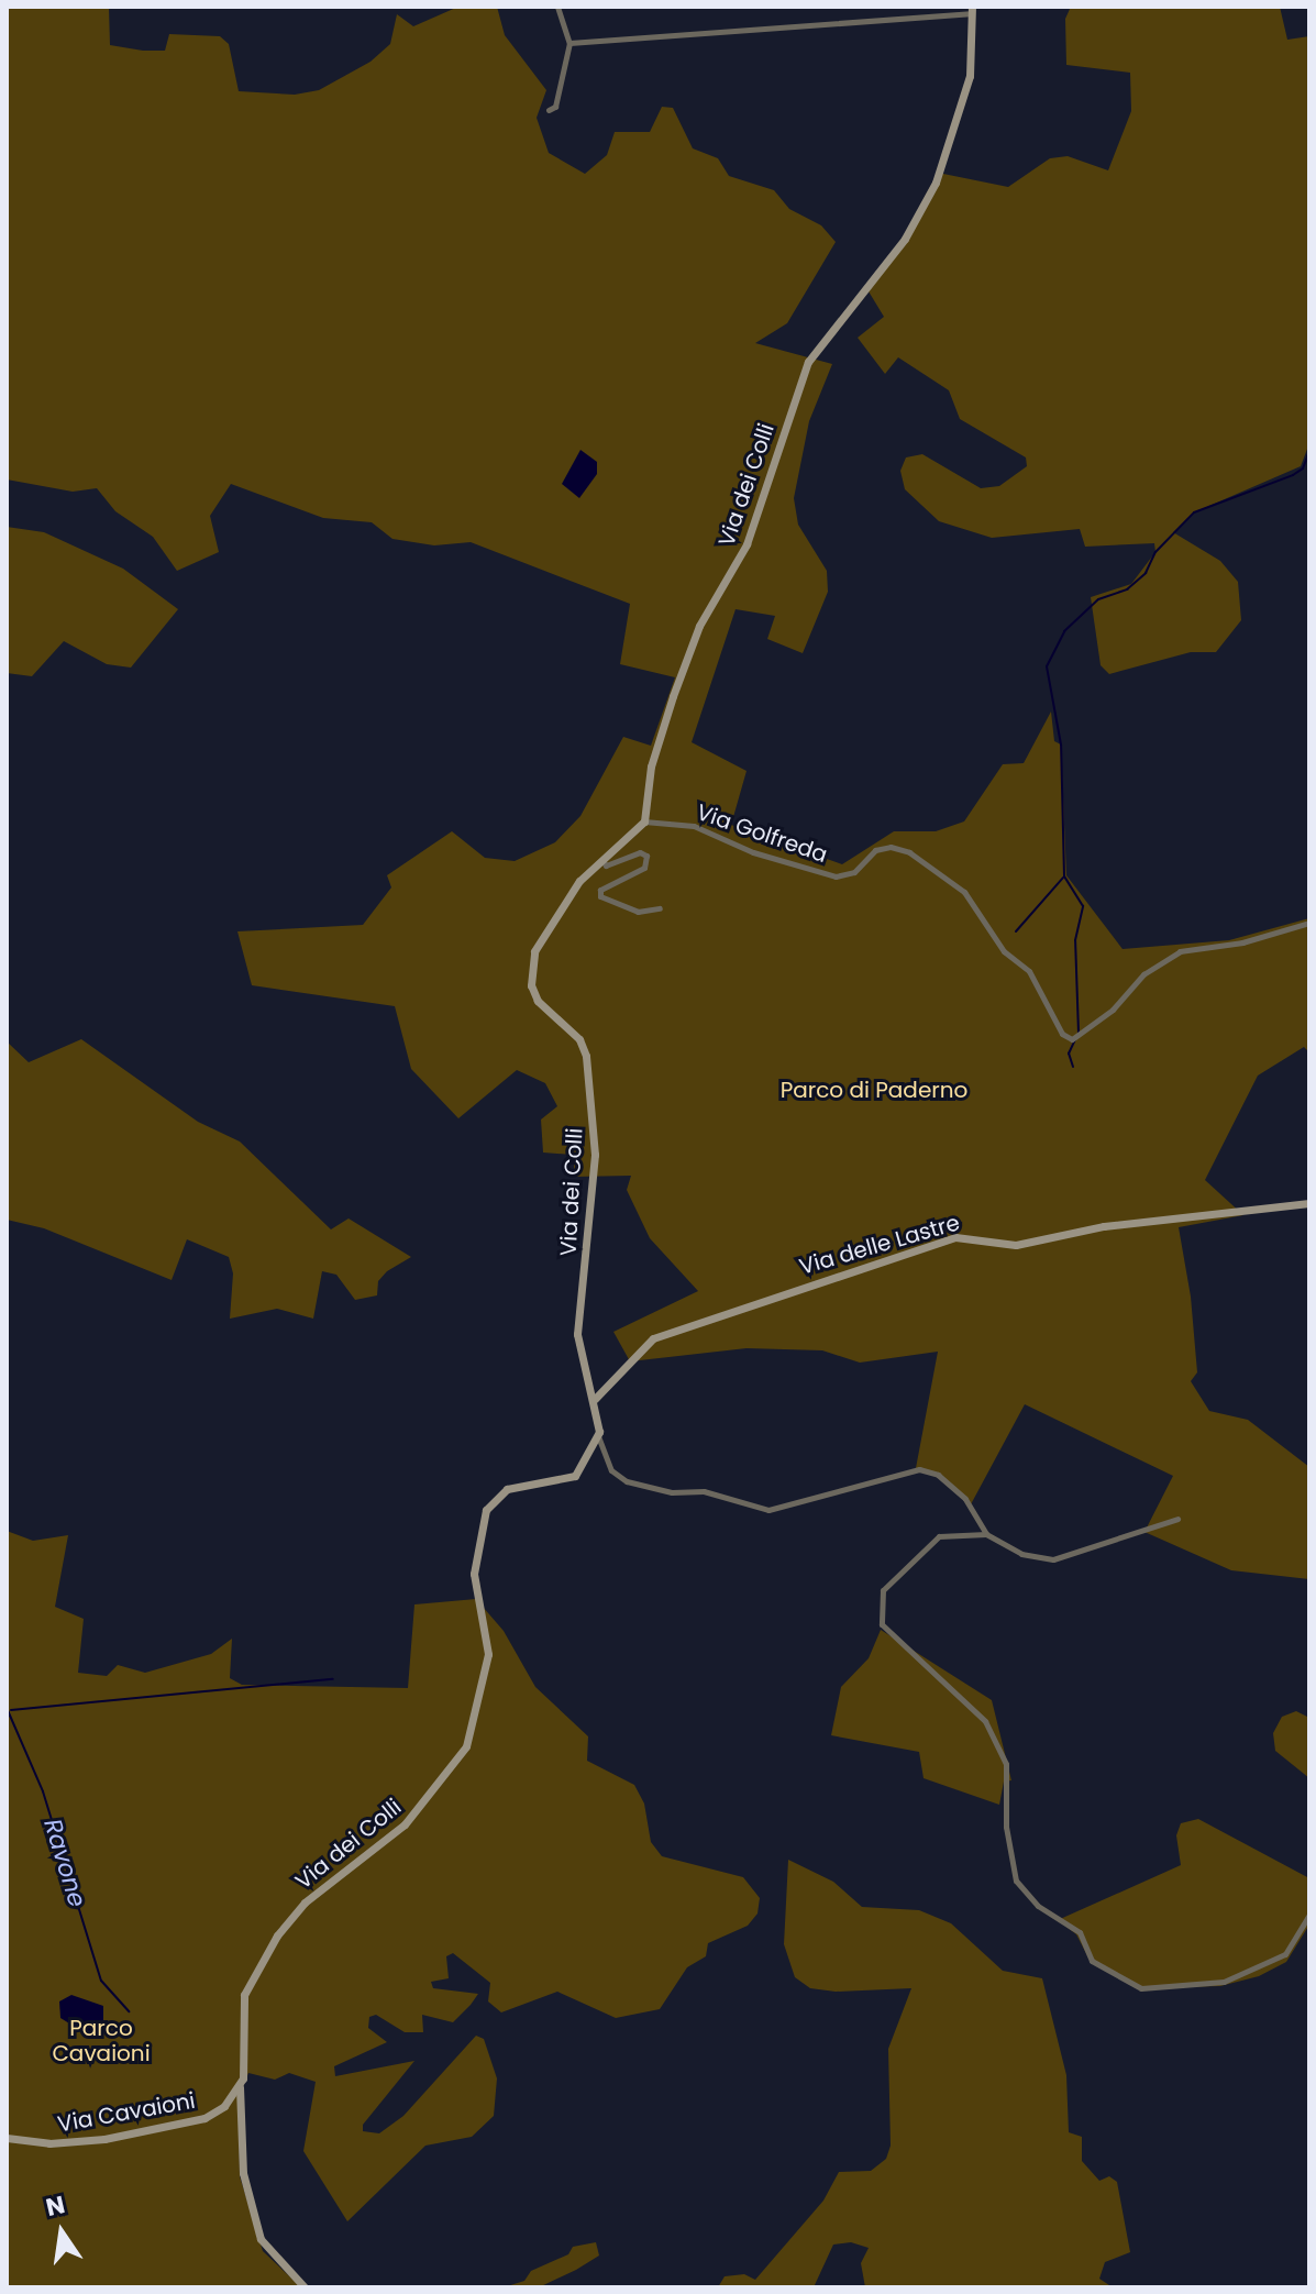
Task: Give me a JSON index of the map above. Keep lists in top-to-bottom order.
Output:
{
  "streets": {
    "main road": ["Via dei Colli", "Via delle Lastre", "Via Cavaioni"],
    "street": ["Via Golfreda"]
  },
  "crossings": [
    ["Via dei Colli", "Via Golfreda"],
    ["Via dei Colli", "Via delle Lastre"],
    ["Via dei Colli", "Via Cavaioni"]
  ],
  "water": ["Ravone"],
  "parks": ["Parco di Paderno", "Parco Cavaioni"],
  "north": "top"
}
